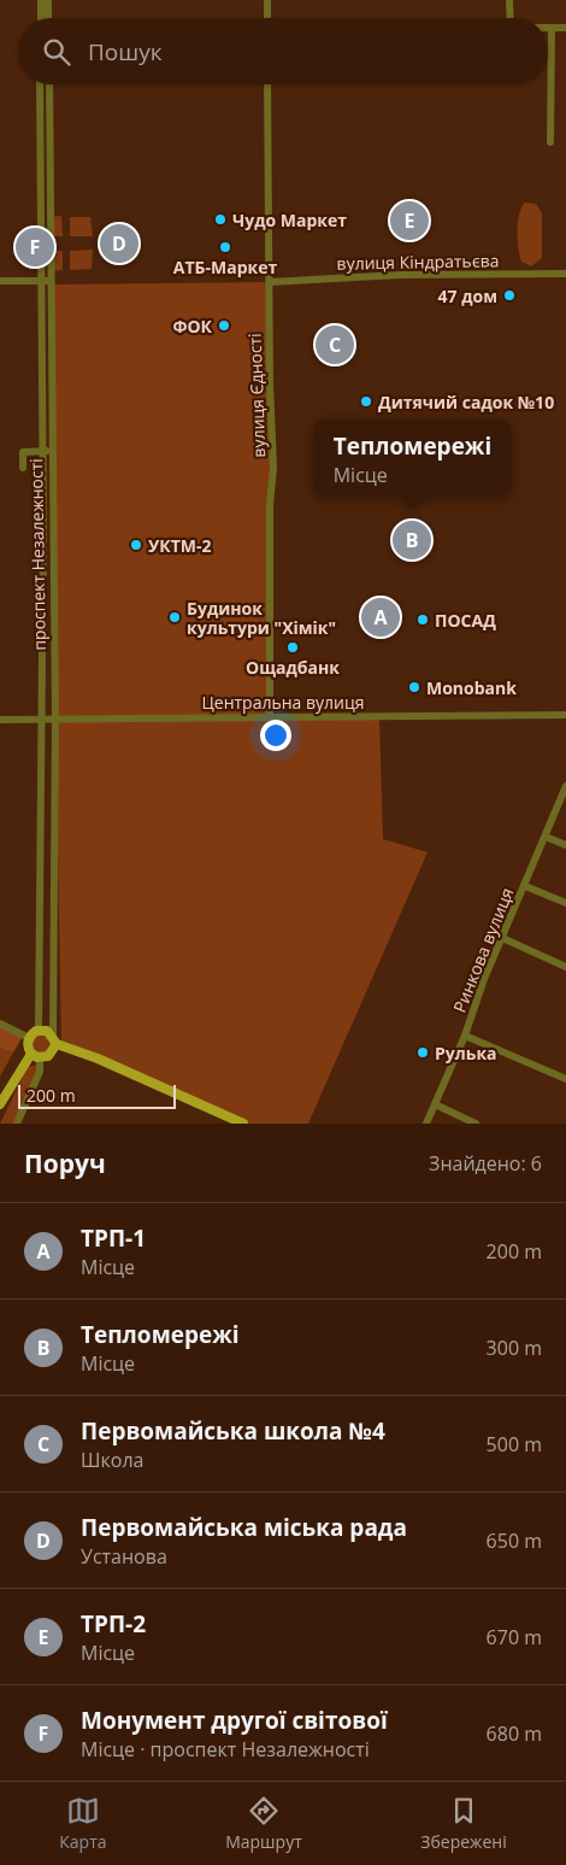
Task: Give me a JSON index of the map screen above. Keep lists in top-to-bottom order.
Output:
{
  "streets": {
    "street": [
      "вулиця Кіндратьєва",
      "вулиця Єдності",
      "проспект Незалежності",
      "Центральна вулиця",
      "Ринкова вулиця"
    ]
  },
  "crossings": [
    ["вулиця Кіндратьєва", "вулиця Єдності"],
    ["вулиця Єдності", "Центральна вулиця"],
    ["проспект Незалежності", "Центральна вулиця"]
  ],
  "places": [
    "Чудо Маркет",
    "АТБ-Маркет",
    "47 дом",
    "ФОК",
    "Дитячий садок №10",
    "УКТМ-2",
    "Будинок культури \"Хімік\"",
    "ПОСАД",
    "Ощадбанк",
    "Monobank",
    "Рулька"
  ],
  "scale_bar": "200 m",
  "page": {
    "search": "Пошук",
    "pins": [
      "E",
      "D",
      "F",
      "C",
      "B",
      "A"
    ],
    "popup": ["Тепломережі", "Місце"],
    "scale": "200 m",
    "heading": ["Поруч", "Знайдено: 6"],
    "list": [
      {
        "mark": "A",
        "name": "ТРП-1",
        "note": "Місце",
        "value": "200 m"
      },
      {
        "mark": "B",
        "name": "Тепломережі",
        "note": "Місце",
        "value": "300 m"
      },
      {
        "mark": "C",
        "name": "Первомайська школа №4",
        "note": "Школа",
        "value": "500 m"
      },
      {
        "mark": "D",
        "name": "Первомайська мiська рада",
        "note": "Установа",
        "value": "650 m"
      },
      {
        "mark": "E",
        "name": "ТРП-2",
        "note": "Місце",
        "value": "670 m"
      },
      {
        "mark": "F",
        "name": "Монумент другої світової",
        "note": "Місце · проспект Незалежності",
        "value": "680 m"
      }
    ],
    "nav": ["Карта", "Маршрут", "Збережені"]
  }
}
